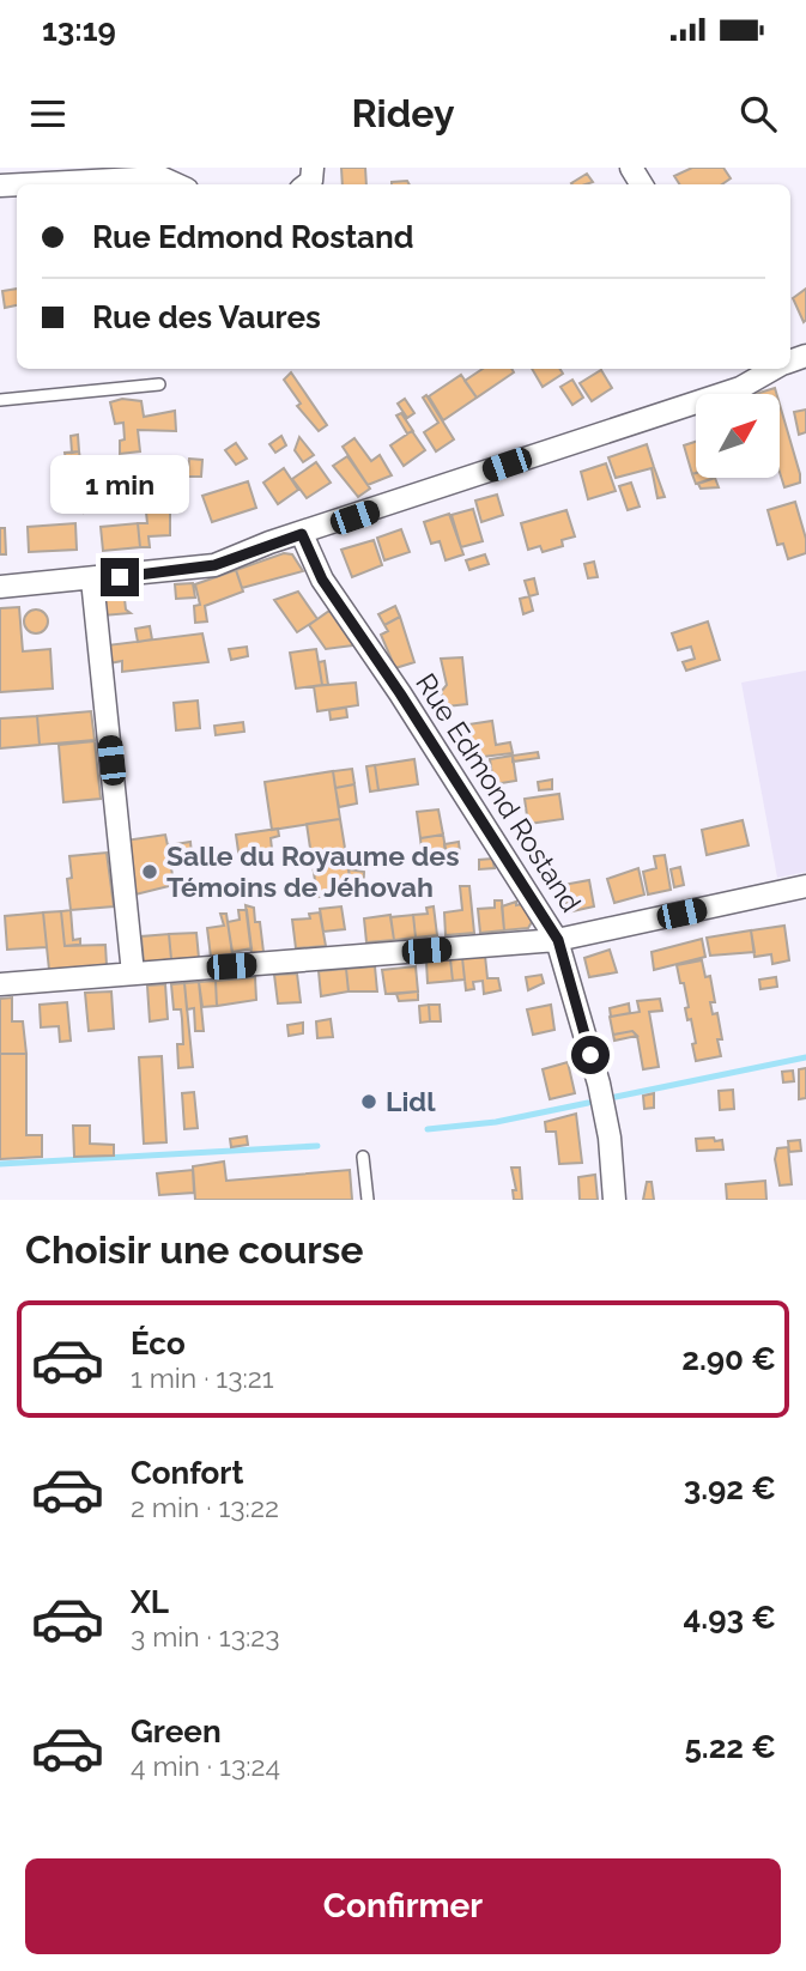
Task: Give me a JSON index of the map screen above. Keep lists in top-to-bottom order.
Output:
{
  "streets": {
    "street": ["Rue Edmond Rostand"]
  },
  "places": ["Salle du Royaume des Témoins de Jéhovah", "Lidl"],
  "north": "top right",
  "page": {
    "status": "13:19",
    "header": "Ridey",
    "banner": ["Rue Edmond Rostand", "Rue des Vaures"],
    "bubble": "1 min",
    "heading": "Choisir une course",
    "list": [
      {
        "name": "Éco",
        "note": "1 min · 13:21",
        "value": "2.90 €"
      },
      {
        "name": "Confort",
        "note": "2 min · 13:22",
        "value": "3.92 €"
      },
      {
        "name": "XL",
        "note": "3 min · 13:23",
        "value": "4.93 €"
      },
      {
        "name": "Green",
        "note": "4 min · 13:24",
        "value": "5.22 €"
      }
    ],
    "buttons": "Confirmer"
  }
}
